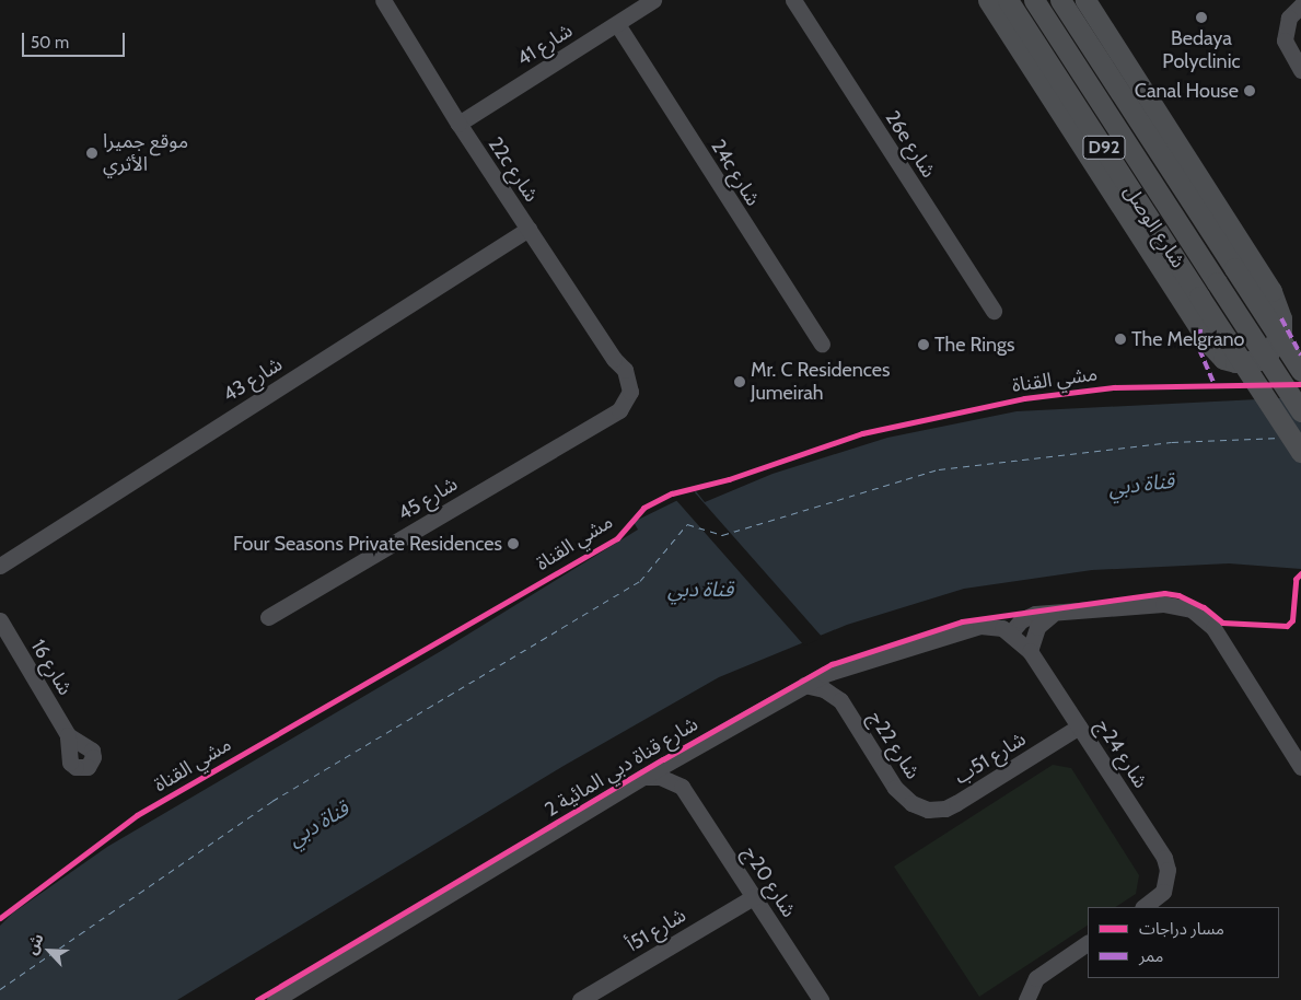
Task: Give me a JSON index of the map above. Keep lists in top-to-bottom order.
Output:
{
  "streets": {
    "main road": ["D92", "شارع الوصل"],
    "street": [
      "شارع 41",
      "26e شارع",
      "22c شارع",
      "24c شارع",
      "شارع 43",
      "شارع 45",
      "شارع 16",
      "شارع 22ج",
      "شارع 24ج",
      "شارع 51ب",
      "شارع قناة دبي المائية 2",
      "شارع 20ج",
      "شارع 51أ"
    ],
    "cycle path": ["مشي القناة"]
  },
  "crossings": [
    ["شارع 41", "22c شارع"],
    ["شارع 41", "24c شارع"],
    ["22c شارع", "شارع 43"],
    ["22c شارع", "شارع 45"],
    ["شارع 22ج", "شارع 51ب"],
    ["شارع 24ج", "شارع 51ب"],
    ["شارع 24ج", "شارع قناة دبي المائية 2"],
    ["شارع 20ج", "شارع 51أ"]
  ],
  "water": ["قناة دبي"],
  "places": [
    "Bedaya Polyclinic",
    "Canal House",
    "موقع جميرا الأثري",
    "The Melgrano",
    "The Rings",
    "Mr. C Residences Jumeirah",
    "Four Seasons Private Residences"
  ],
  "legend": ["مسار دراجات", "ممر"],
  "scale_bar": "50 m",
  "north": "top left"
}
